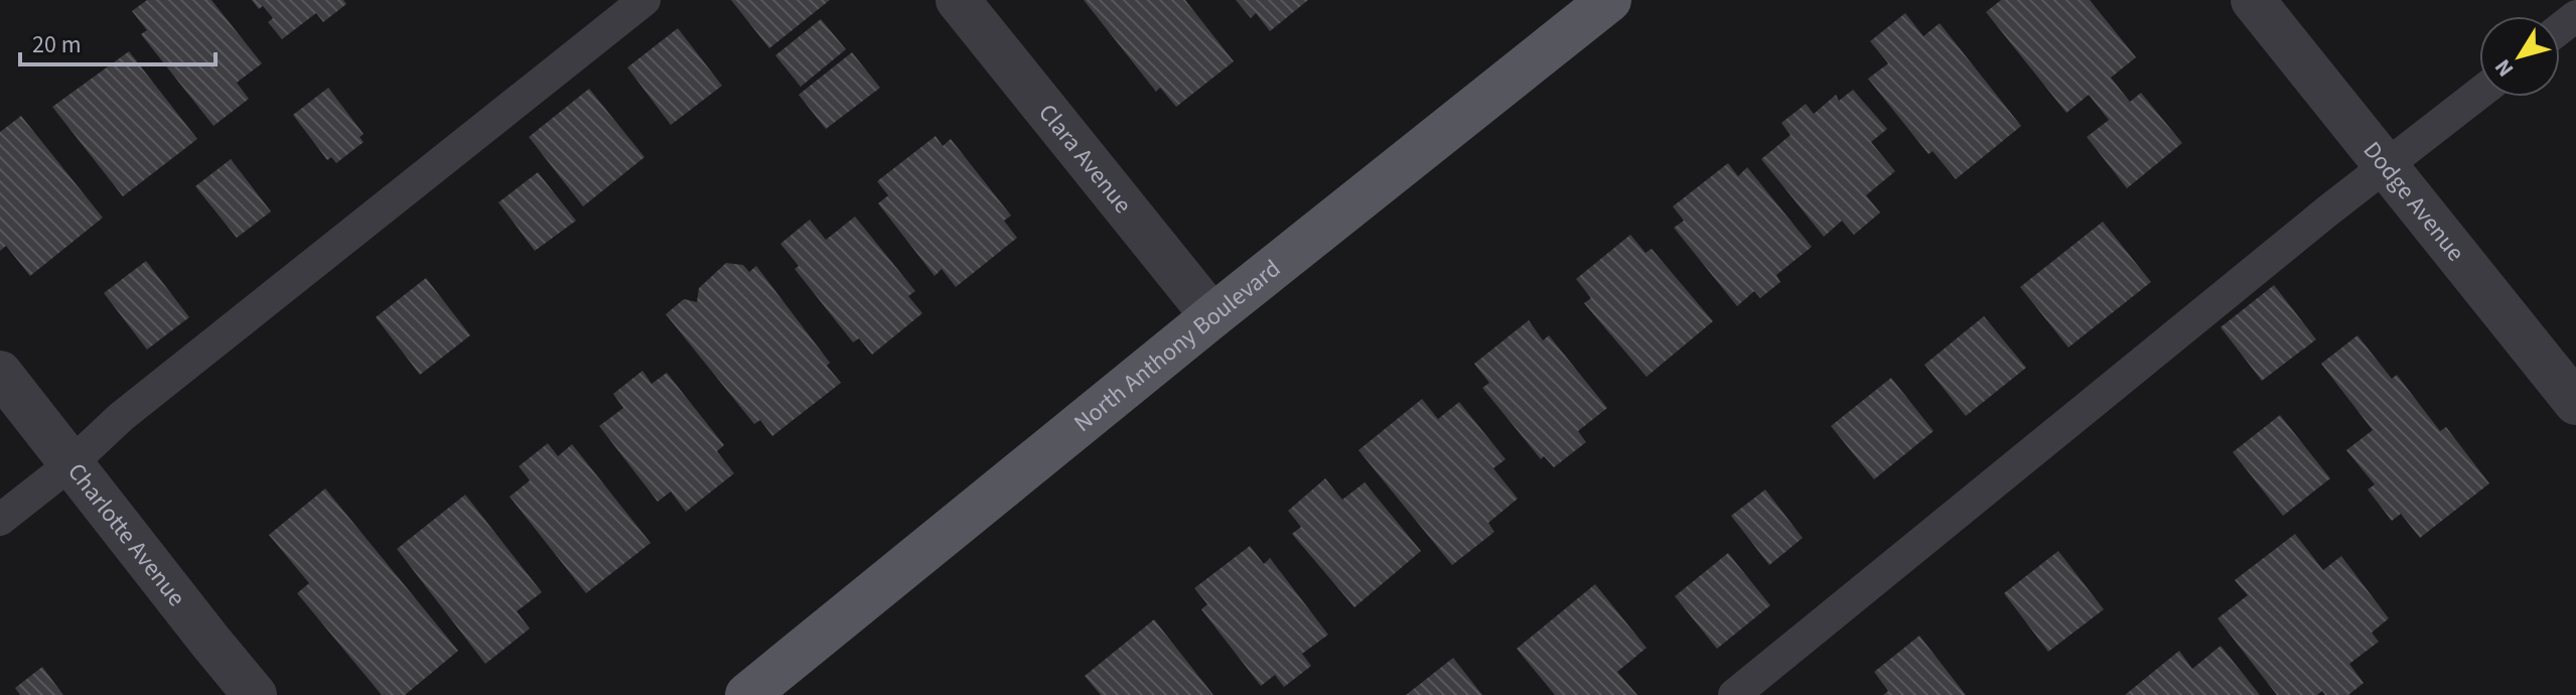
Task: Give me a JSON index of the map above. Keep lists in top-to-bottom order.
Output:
{
  "streets": {
    "main road": ["North Anthony Boulevard"],
    "street": ["Clara Avenue", "Dodge Avenue", "Charlotte Avenue"]
  },
  "crossings": [
    ["Clara Avenue", "North Anthony Boulevard"]
  ],
  "scale_bar": "20 m",
  "north": "bottom left"
}
